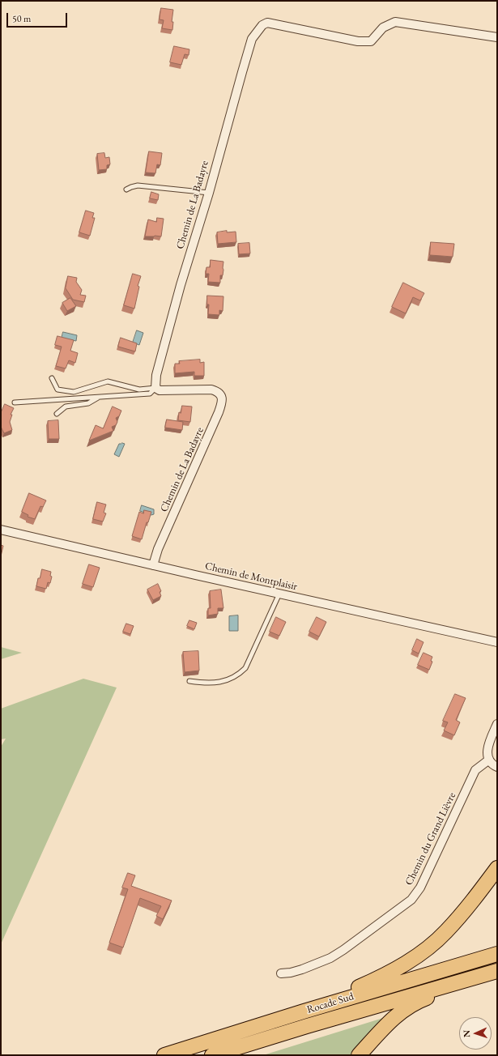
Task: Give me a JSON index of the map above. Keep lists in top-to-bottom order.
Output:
{
  "streets": {
    "highway": ["Rocade Sud"],
    "street": ["Chemin de La Badayre", "Chemin de Montplaisir", "Chemin du Grand Lièvre"]
  },
  "crossings": [
    ["Chemin de La Badayre", "Chemin de Montplaisir"]
  ],
  "scale_bar": "50 m",
  "north": "left"
}
